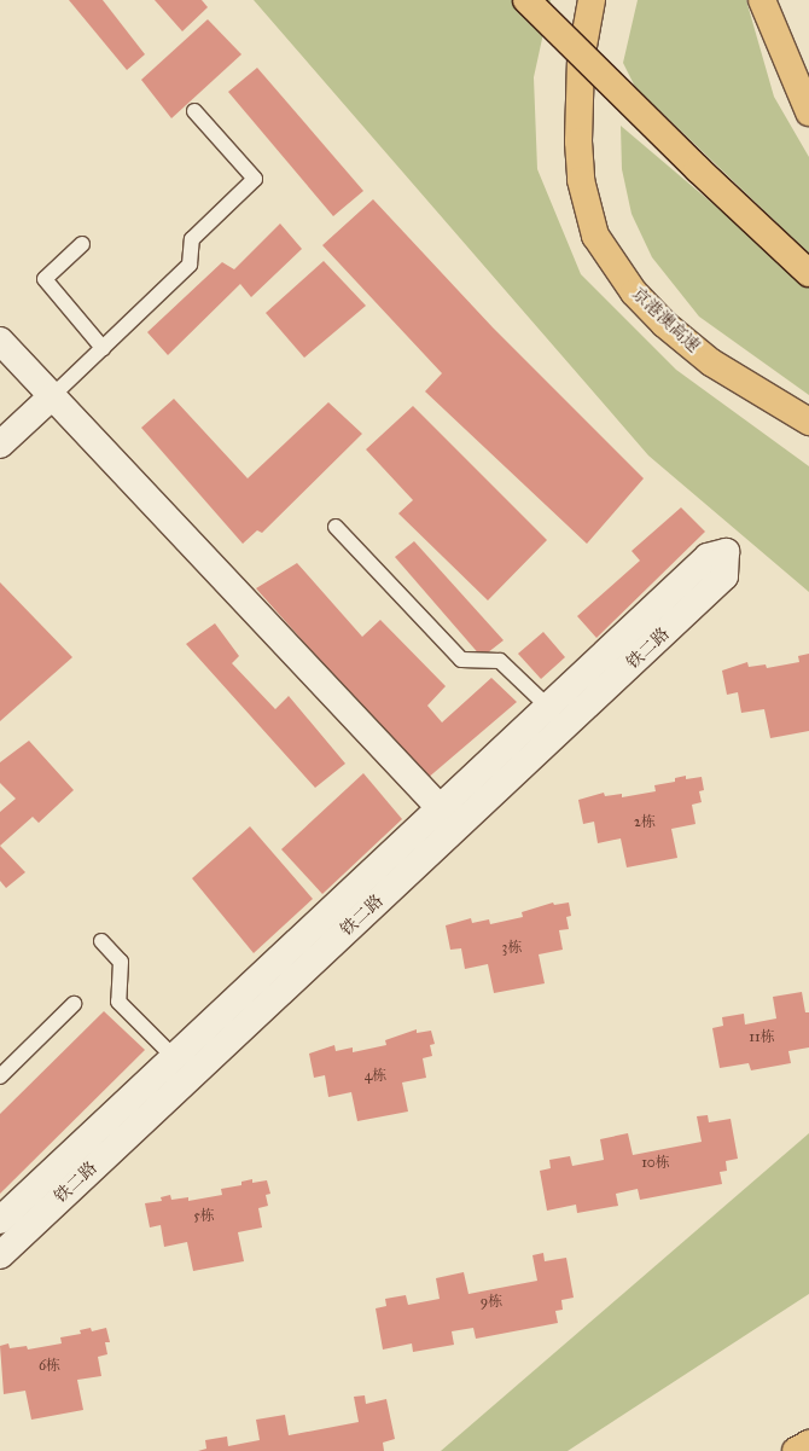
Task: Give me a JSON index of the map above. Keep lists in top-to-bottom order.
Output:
{
  "streets": {
    "highway": ["京港澳高速"],
    "street": ["铁二路"]
  },
  "house_numbers": [
    "2栋",
    "3栋",
    "11栋",
    "4栋",
    "10栋",
    "5栋",
    "9栋",
    "6栋"
  ]
}
